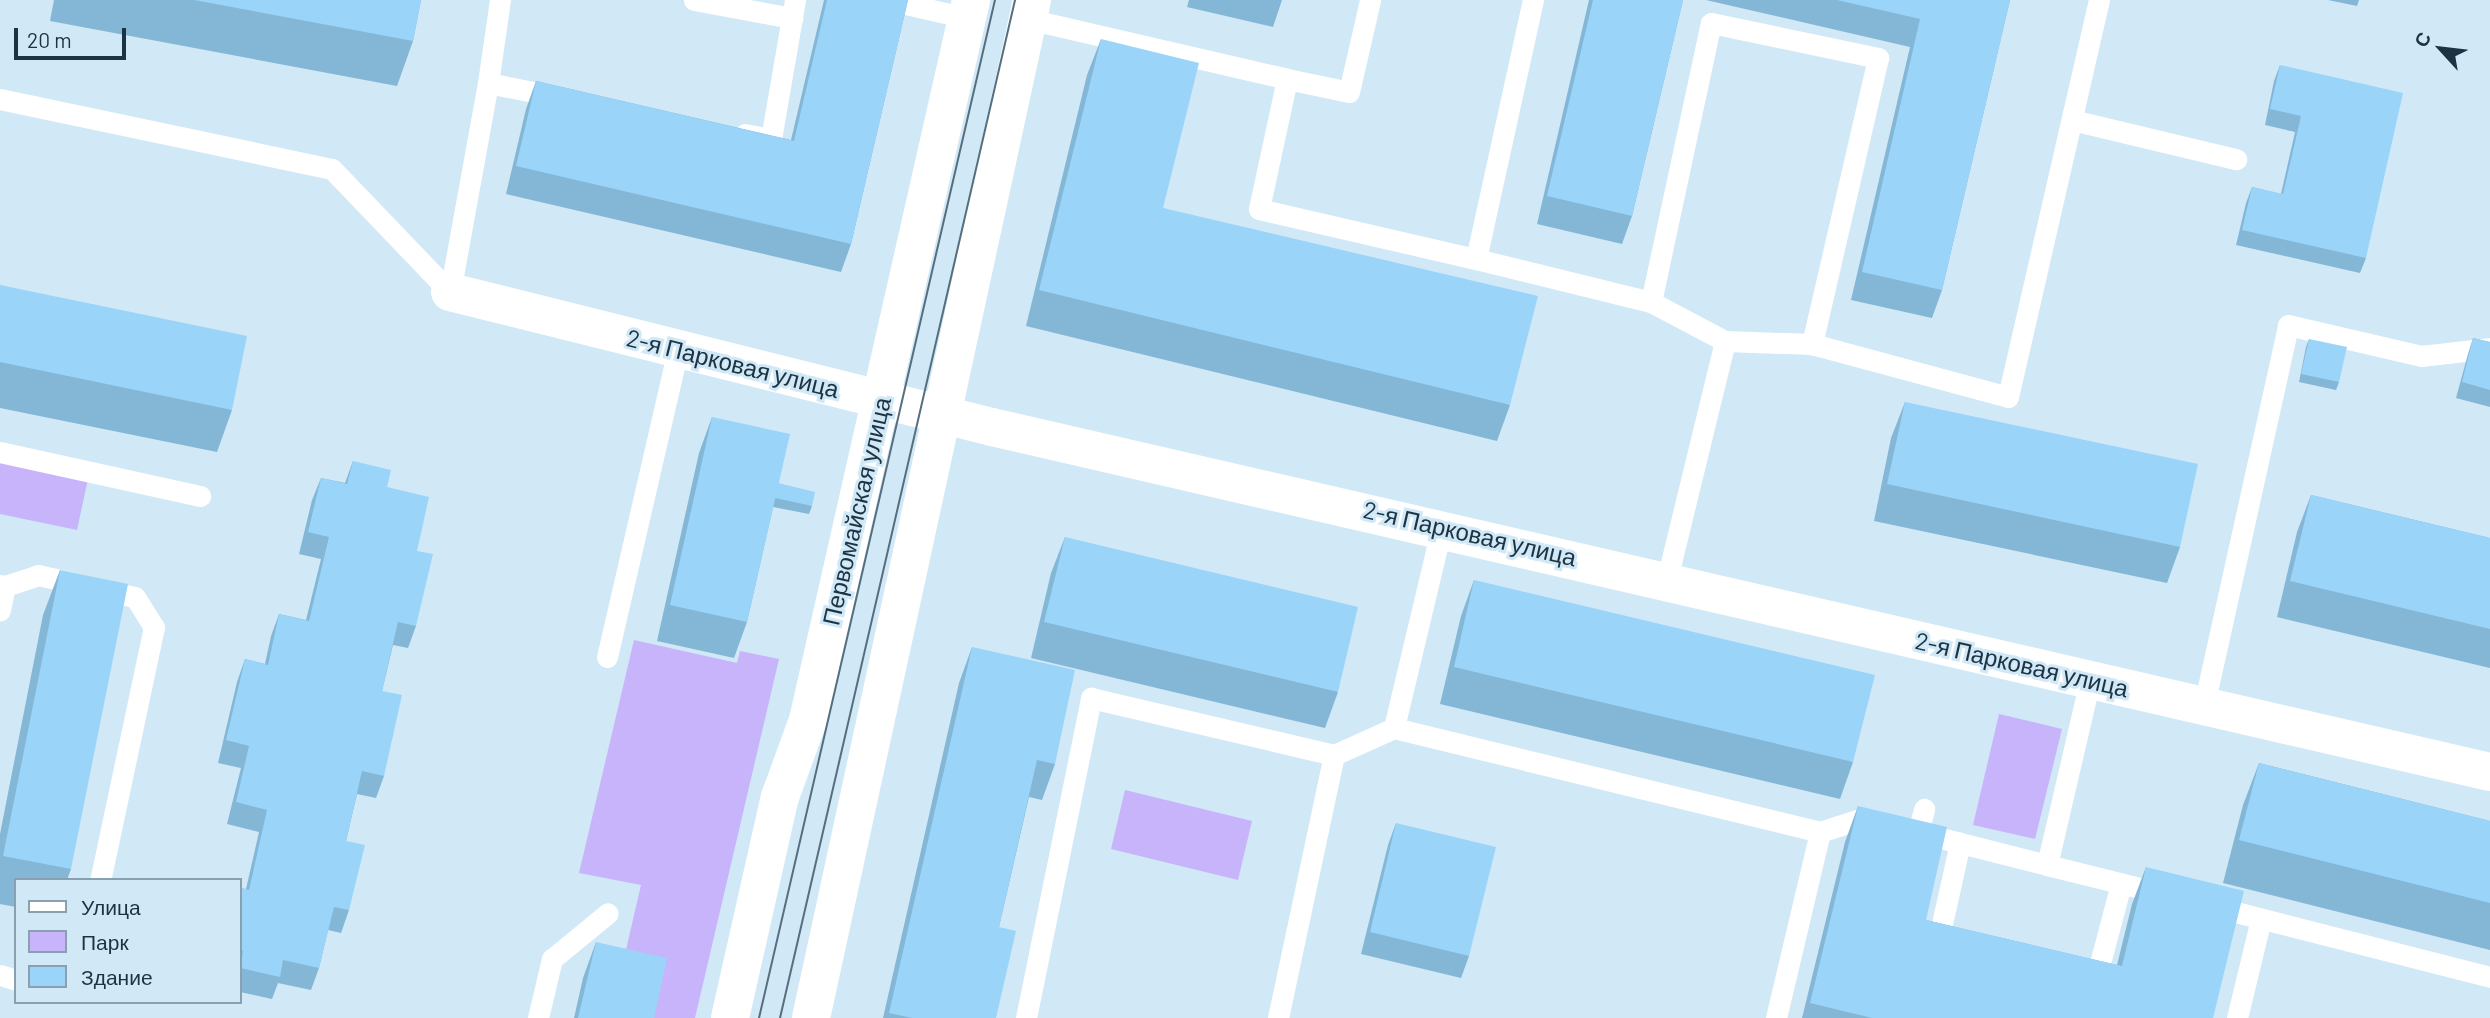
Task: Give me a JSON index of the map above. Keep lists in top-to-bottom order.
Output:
{
  "streets": {
    "street": ["2-я Парковая улица", "Первомайская улица"]
  },
  "crossings": [
    ["2-я Парковая улица", "Первомайская улица"]
  ],
  "legend": ["Улица", "Парк", "Здание"],
  "scale_bar": "20 m",
  "north": "top left"
}
